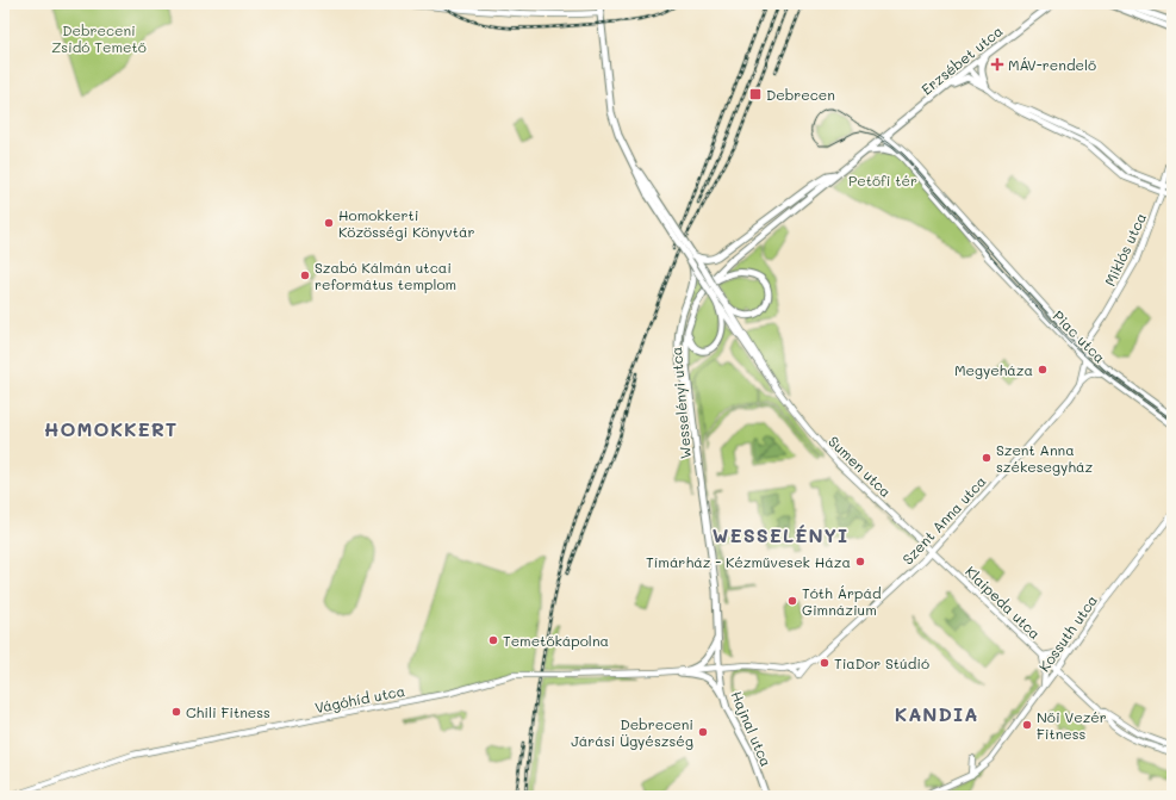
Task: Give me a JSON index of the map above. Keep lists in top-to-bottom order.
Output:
{
  "streets": {
    "main road": ["Erzsébet utca", "Wesselényi utca", "Hajnal utca"],
    "street": [
      "Miklós utca",
      "Piac utca",
      "Sumen utca",
      "Szent Anna utca",
      "Klaipeda utca",
      "Kossuth utca",
      "Vágóhíd utca"
    ]
  },
  "crossings": [
    ["Erzsébet utca", "Piac utca"],
    ["Erzsébet utca", "Wesselényi utca"],
    ["Miklós utca", "Piac utca"],
    ["Miklós utca", "Szent Anna utca"],
    ["Piac utca", "Wesselényi utca"],
    ["Piac utca", "Szent Anna utca"],
    ["Wesselényi utca", "Vágóhíd utca"],
    ["Wesselényi utca", "Hajnal utca"],
    ["Sumen utca", "Szent Anna utca"],
    ["Sumen utca", "Klaipeda utca"],
    ["Szent Anna utca", "Klaipeda utca"],
    ["Szent Anna utca", "Vágóhíd utca"],
    ["Klaipeda utca", "Kossuth utca"],
    ["Vágóhíd utca", "Hajnal utca"]
  ],
  "districts": ["HOMOKKERT", "WESSELÉNYI", "KANDIA"],
  "parks": ["Debreceni Zsidó Temető", "Petőfi tér"],
  "places": {
    "health": ["MÁV-rendelő"],
    "transit": ["Debrecen"],
    "other": [
      "Homokkerti Közösségi Könyvtár",
      "Szabó Kálmán utcai református templom",
      "Megyeháza",
      "Szent Anna székesegyház",
      "Tímárház - Kézművesek Háza",
      "Tóth Árpád Gimnázium",
      "Temetőkápolna",
      "TiaDor Stúdió",
      "Chili Fitness",
      "Női Vezér Fitness",
      "Debreceni Járási Ügyészség"
    ]
  }
}
